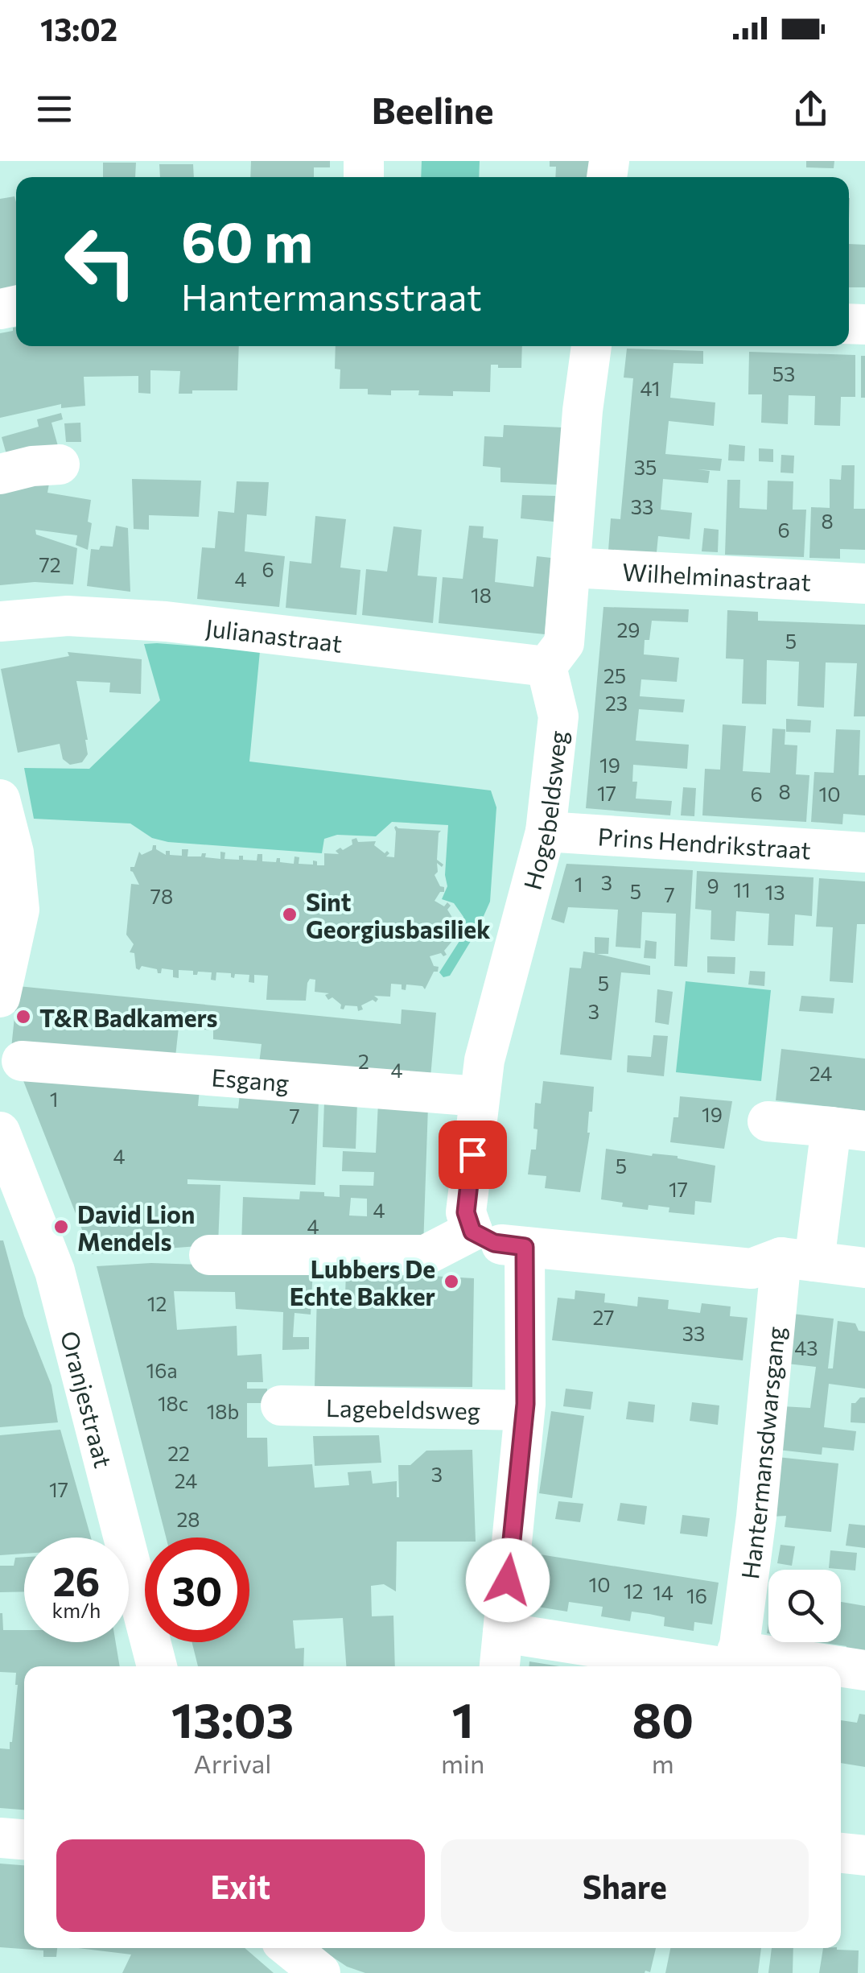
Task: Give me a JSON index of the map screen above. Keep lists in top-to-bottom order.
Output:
{
  "streets": {
    "street": [
      "Wilhelminastraat",
      "Julianastraat",
      "Hogebeldsweg",
      "Prins Hendrikstraat",
      "Esgang",
      "Oranjestraat",
      "Lagebeldsweg",
      "Hantermansdwarsgang"
    ]
  },
  "crossings": [
    ["Julianastraat", "Hogebeldsweg"],
    ["Hogebeldsweg", "Prins Hendrikstraat"],
    ["Hogebeldsweg", "Esgang"]
  ],
  "places": [
    "Sint Georgiusbasiliek",
    "T&R Badkamers",
    "David Lion Mendels",
    "Lubbers De Echte Bakker"
  ],
  "house_numbers": [
    "53",
    "41",
    "35",
    "33",
    "8",
    "6",
    "72",
    "6",
    "4",
    "18",
    "29",
    "5",
    "25",
    "23",
    "19",
    "8",
    "17",
    "6",
    "10",
    "3",
    "1",
    "9",
    "11",
    "5",
    "13",
    "7",
    "78",
    "5",
    "3",
    "2",
    "4",
    "24",
    "1",
    "19",
    "7",
    "4",
    "5",
    "17",
    "4",
    "4",
    "12",
    "27",
    "33",
    "43",
    "16a",
    "18c",
    "18b",
    "22",
    "3",
    "24",
    "17",
    "28",
    "10",
    "12",
    "14",
    "16"
  ],
  "page": {
    "status": "13:02",
    "header": "Beeline",
    "turn": ["60 m", "Hantermansstraat"],
    "speed": "26 km/h",
    "limit": "30",
    "eta": [
      "13:03",
      "Arrival",
      "1",
      "min",
      "80",
      "m"
    ],
    "buttons": ["Exit", "Share"]
  }
}
